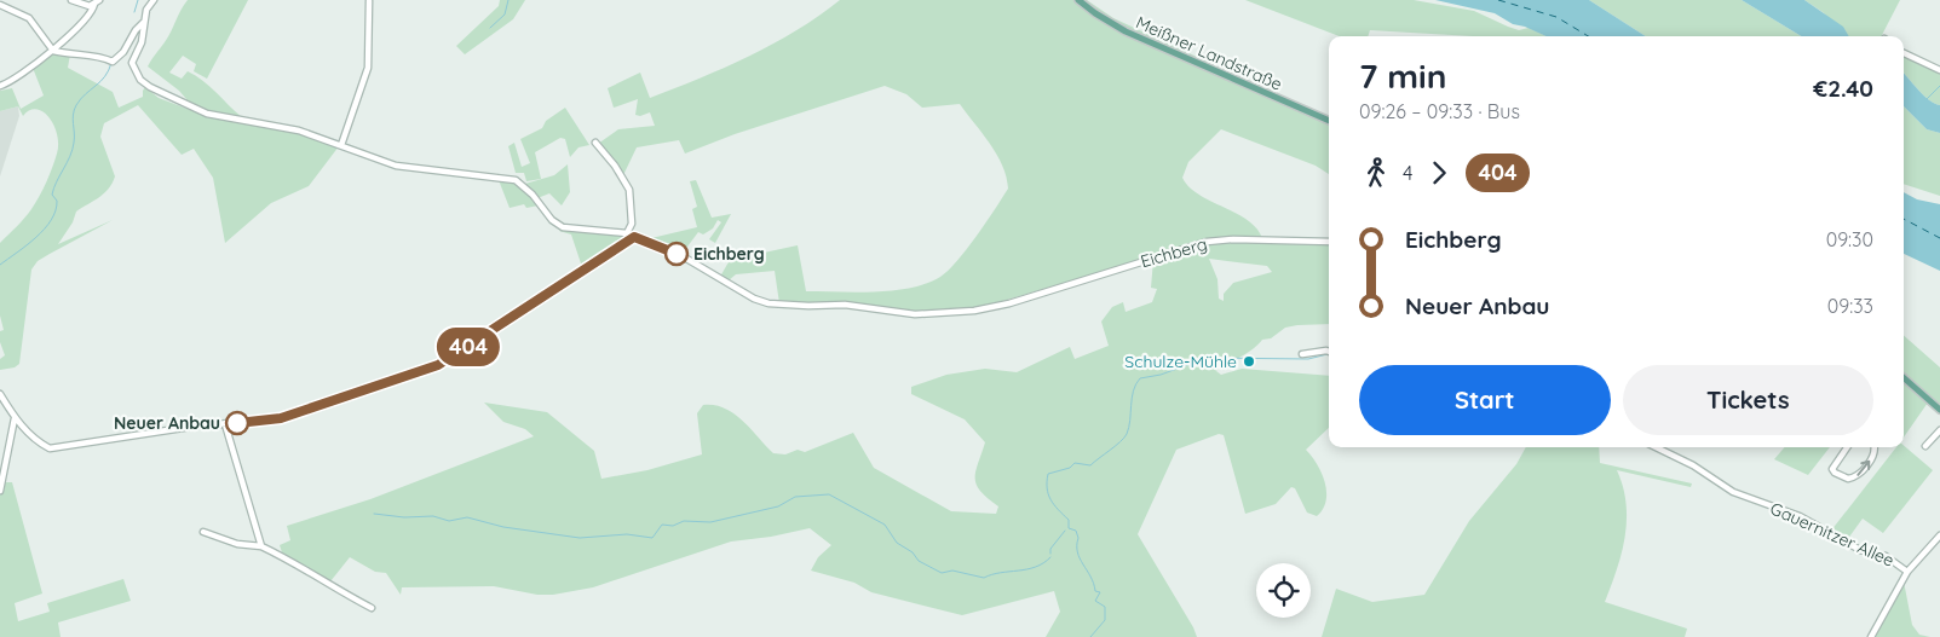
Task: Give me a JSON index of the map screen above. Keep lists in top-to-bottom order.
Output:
{
  "streets": {
    "main road": ["Meißner Landstraße"],
    "street": ["Eichberg", "Gauernitzer Allee"]
  },
  "places": ["Eichberg", "Schulze-Mühle", "Neuer Anbau"],
  "lines": ["bus line 404"],
  "page": {
    "on_map": "404",
    "heading": ["7 min", "09:26 – 09:33 · Bus", "€2.40"],
    "legs": ["4", "404"],
    "list": [
      {
        "name": "Eichberg",
        "value": "09:30"
      },
      {
        "name": "Neuer Anbau",
        "value": "09:33"
      }
    ],
    "buttons": ["Start", "Tickets"]
  }
}
